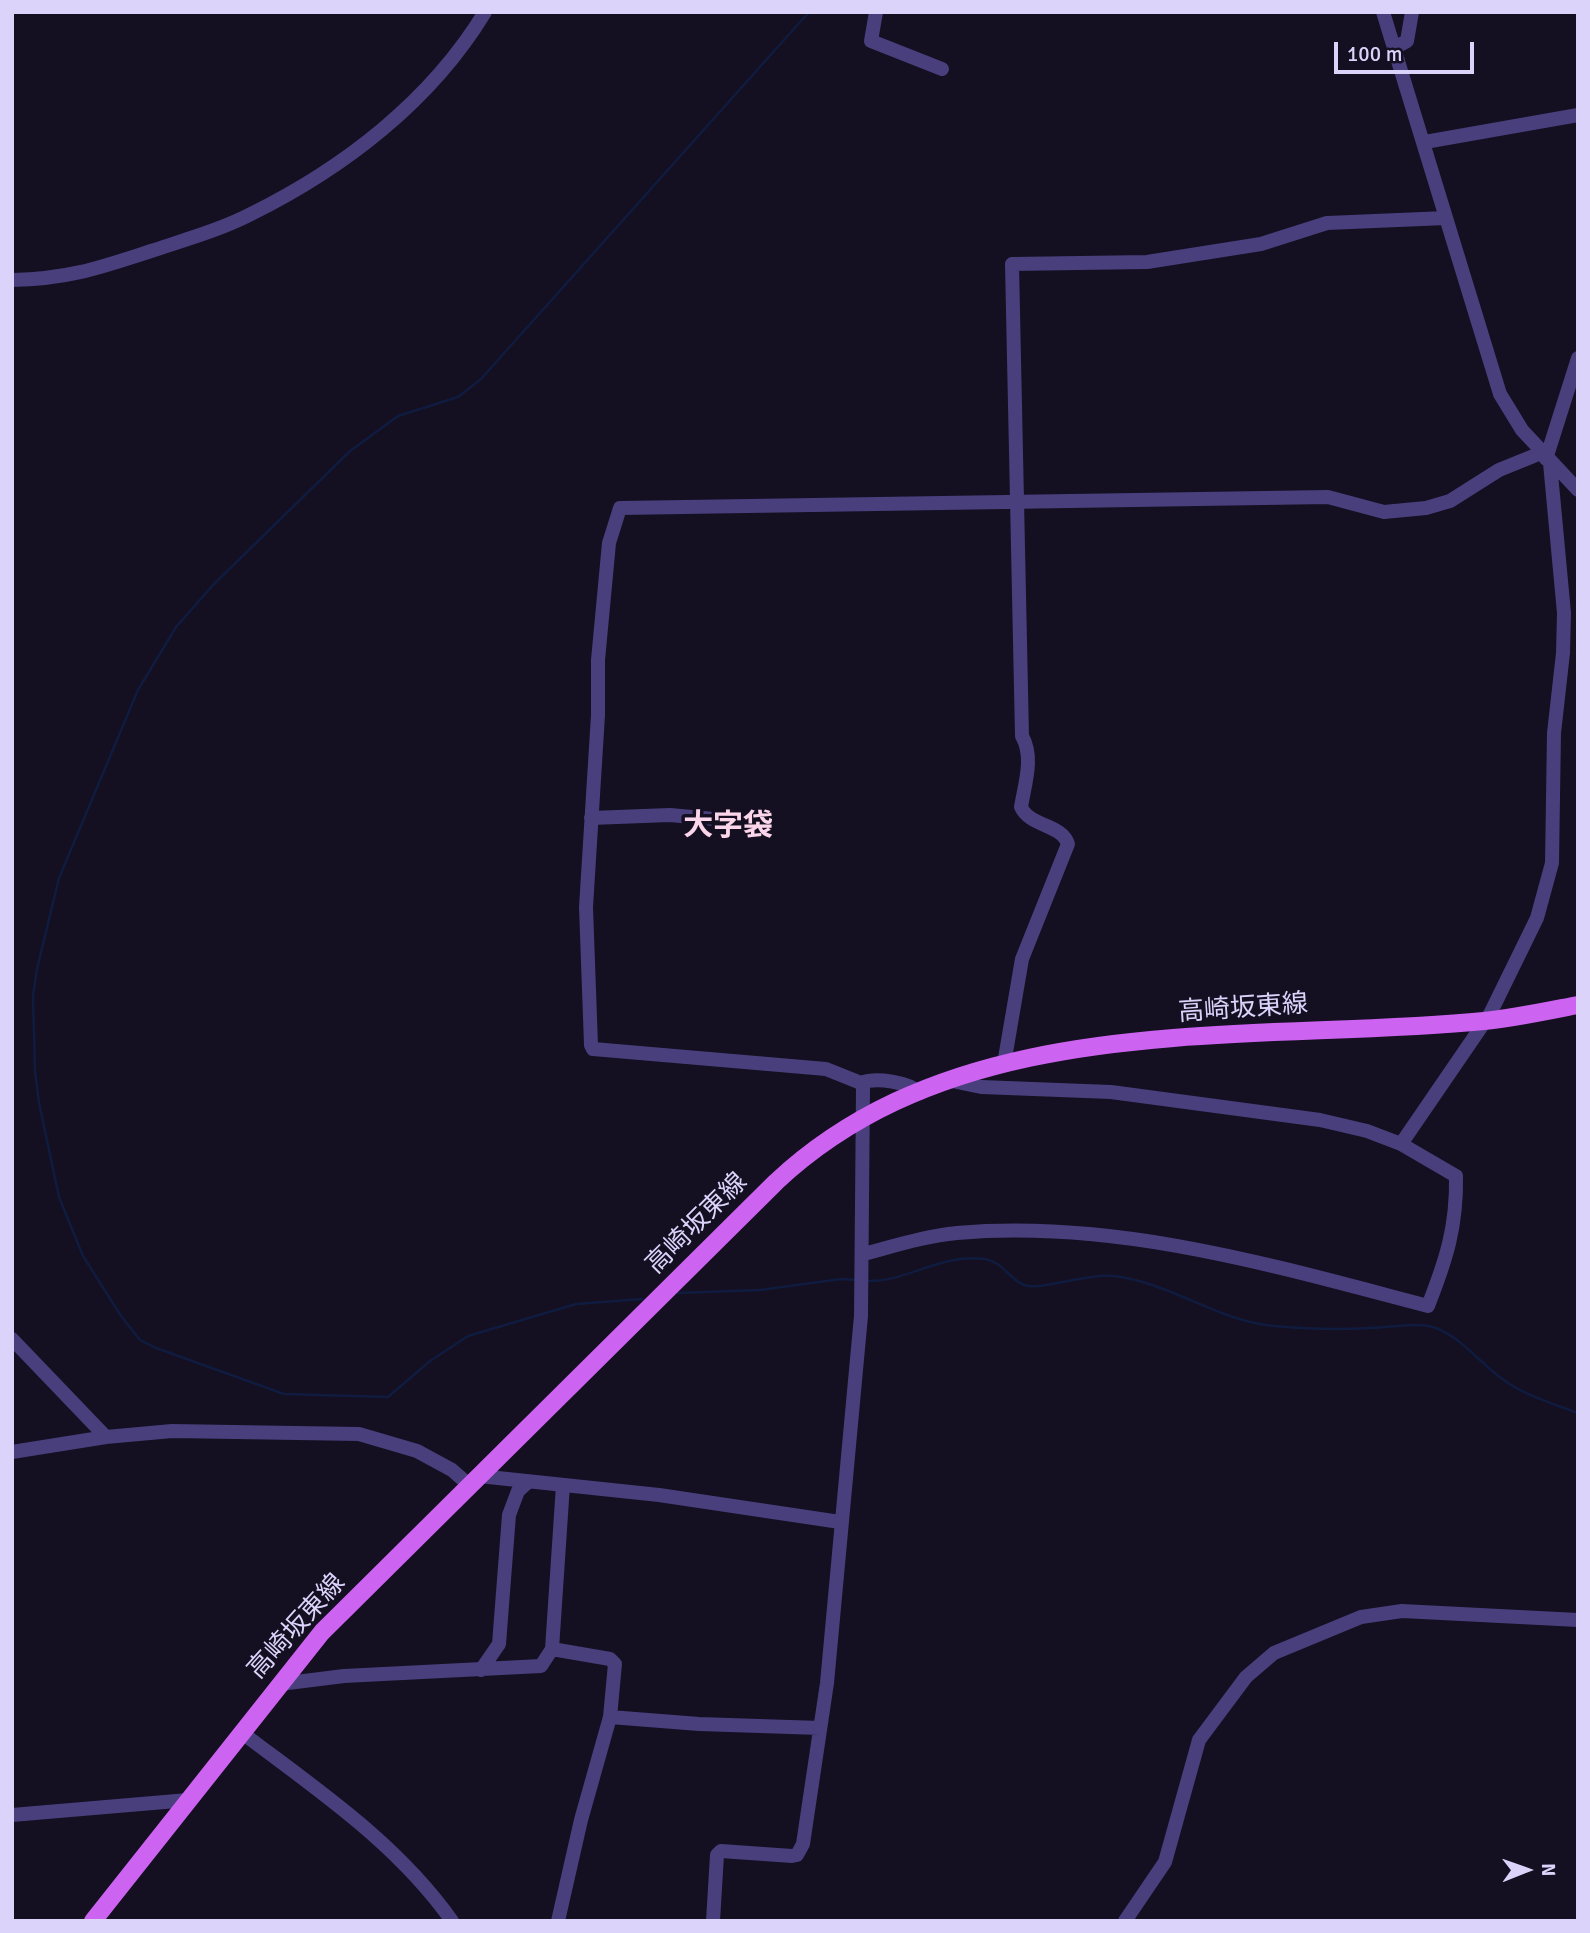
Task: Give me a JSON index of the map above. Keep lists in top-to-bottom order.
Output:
{
  "streets": {
    "main road": ["高崎坂東線"]
  },
  "districts": ["大字袋"],
  "scale_bar": "100 m",
  "north": "right"
}
